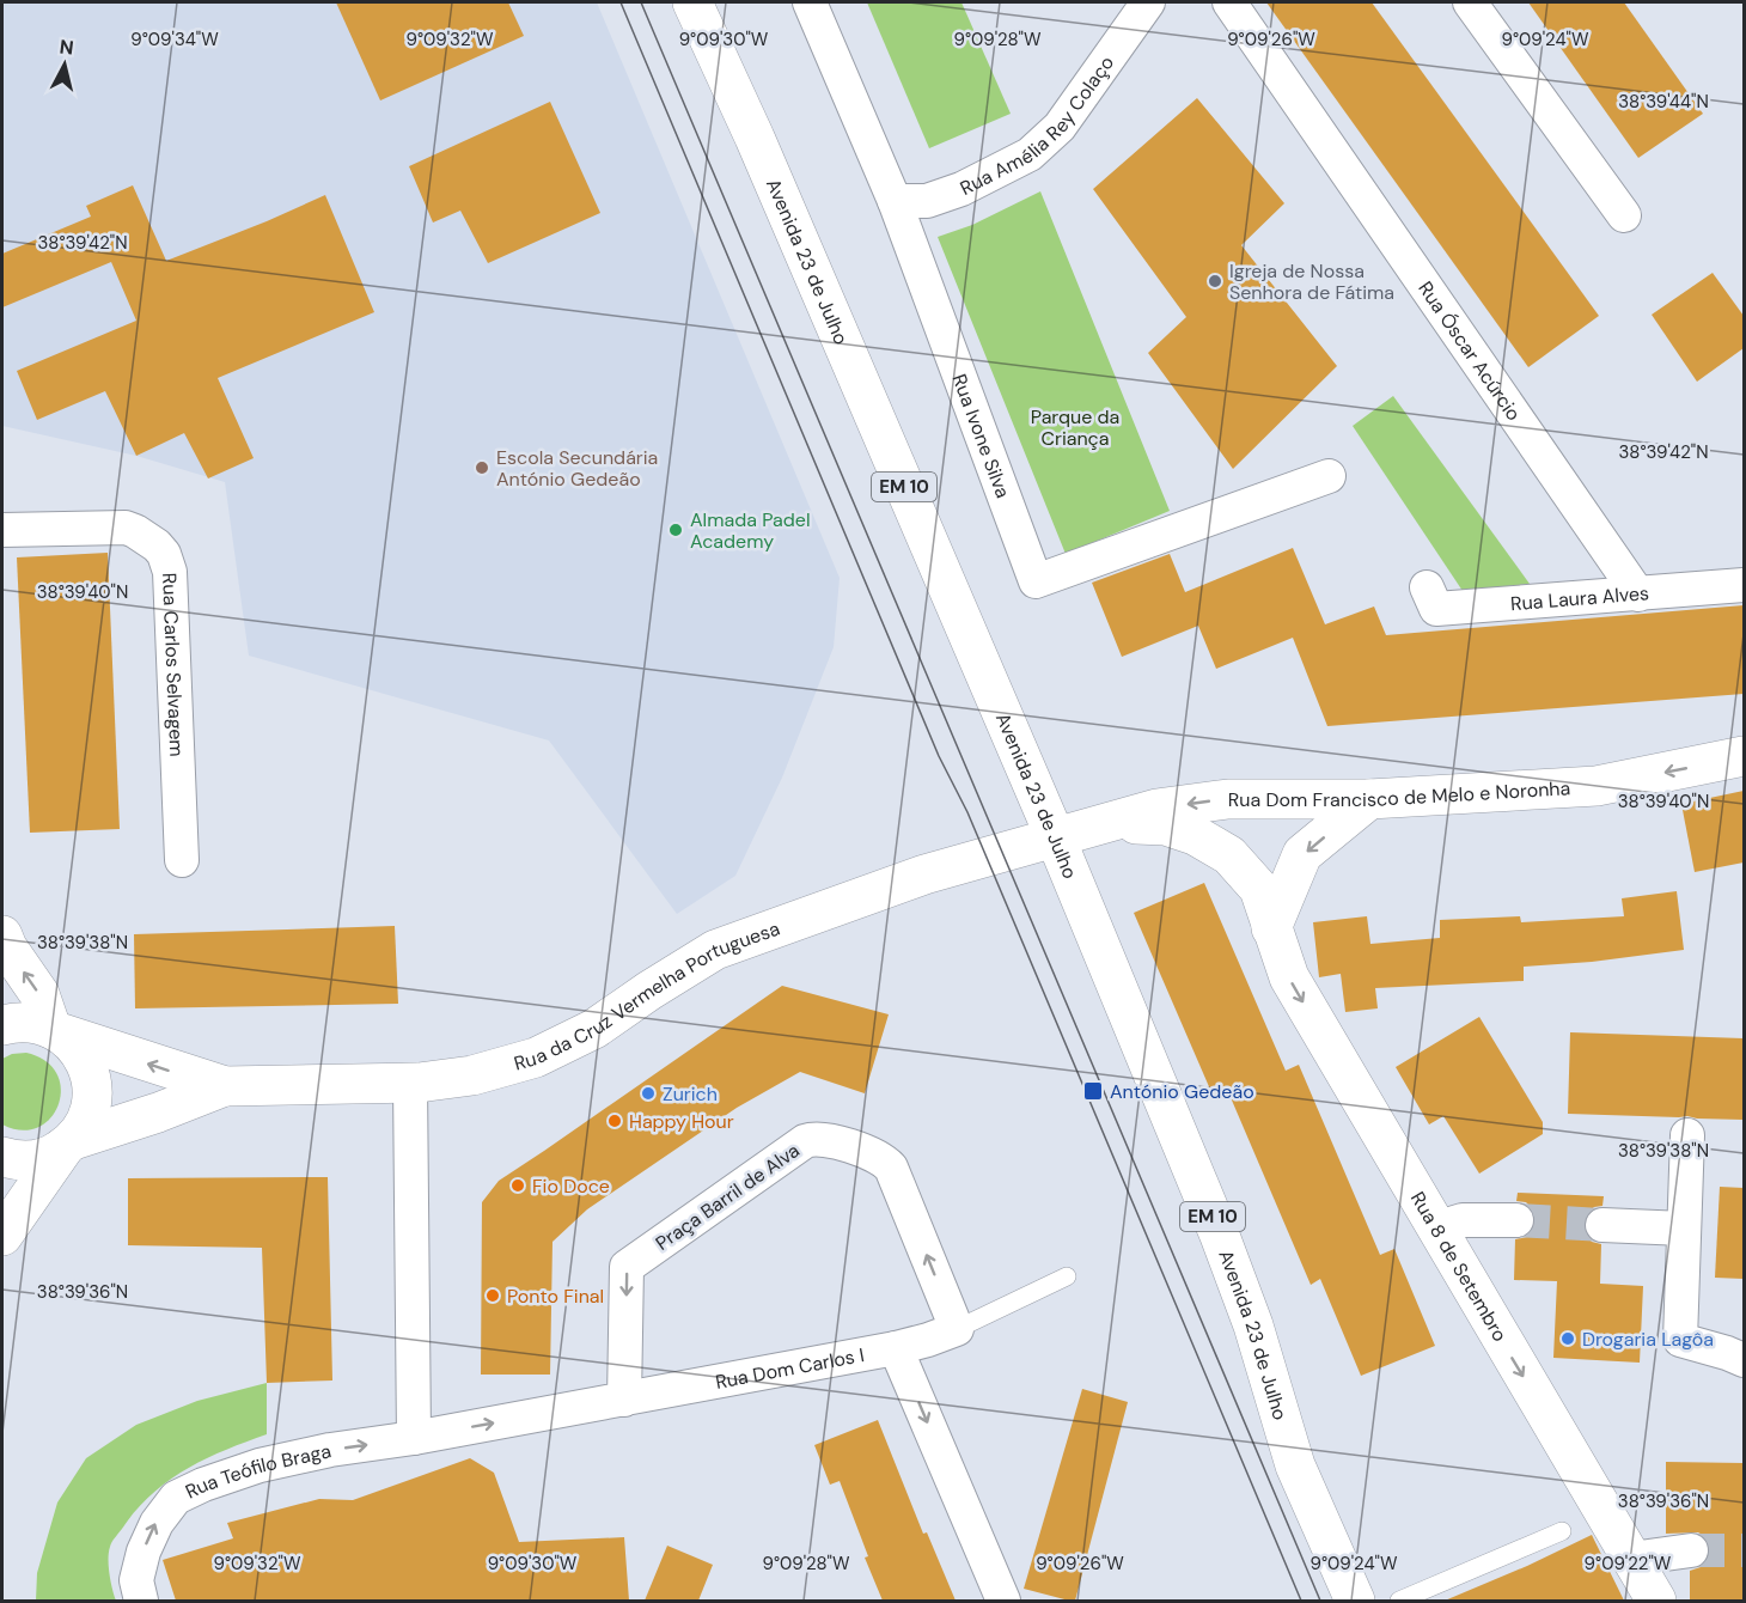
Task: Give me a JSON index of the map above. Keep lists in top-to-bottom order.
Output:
{
  "streets": {
    "street": [
      "Rua Amélia Rey Colaço",
      "Avenida 23 de Julho",
      "Rua Óscar Acúrcio",
      "Rua Ivone Silva",
      "EM 10",
      "Rua Laura Alves",
      "Rua Carlos Selvagem",
      "Rua Dom Francisco de Melo e Noronha",
      "Rua da Cruz Vermelha Portuguesa",
      "Praça Barril de Alva",
      "Rua 8 de Setembro",
      "Rua Dom Carlos I",
      "Rua Teófilo Braga"
    ]
  },
  "crossings": [
    ["Rua Amélia Rey Colaço", "Rua Ivone Silva"],
    ["Avenida 23 de Julho", "Rua Dom Francisco de Melo e Noronha"],
    ["Avenida 23 de Julho", "Rua da Cruz Vermelha Portuguesa"],
    ["Rua Óscar Acúrcio", "Rua Laura Alves"],
    ["Rua Dom Francisco de Melo e Noronha", "Rua da Cruz Vermelha Portuguesa"],
    ["Rua Dom Francisco de Melo e Noronha", "Rua 8 de Setembro"],
    ["Praça Barril de Alva", "Rua Dom Carlos I"],
    ["Rua Dom Carlos I", "Rua Teófilo Braga"]
  ],
  "one_way": [
    "Rua Dom Francisco de Melo e Noronha",
    "Rua 8 de Setembro",
    "Rua Dom Carlos I",
    "Rua Teófilo Braga"
  ],
  "parks": ["Parque da Criança"],
  "places": {
    "other": [
      "Igreja de Nossa Senhora de Fátima",
      "Escola Secundária António Gedeão",
      "Almada Padel Academy",
      "Zurich",
      "Happy Hour",
      "Fio Doce",
      "Ponto Final",
      "Drogaria Lagôa"
    ],
    "transit": ["António Gedeão"]
  },
  "north": "top",
  "coordinates": [
    "9°09'34\"W",
    "9°09'32\"W",
    "9°09'30\"W",
    "9°09'28\"W",
    "9°09'26\"W",
    "9°09'24\"W",
    "38°39'44\"N",
    "38°39'42\"N",
    "38°39'40\"N",
    "38°39'38\"N",
    "38°39'36\"N",
    "9°09'22\"W"
  ]
}
